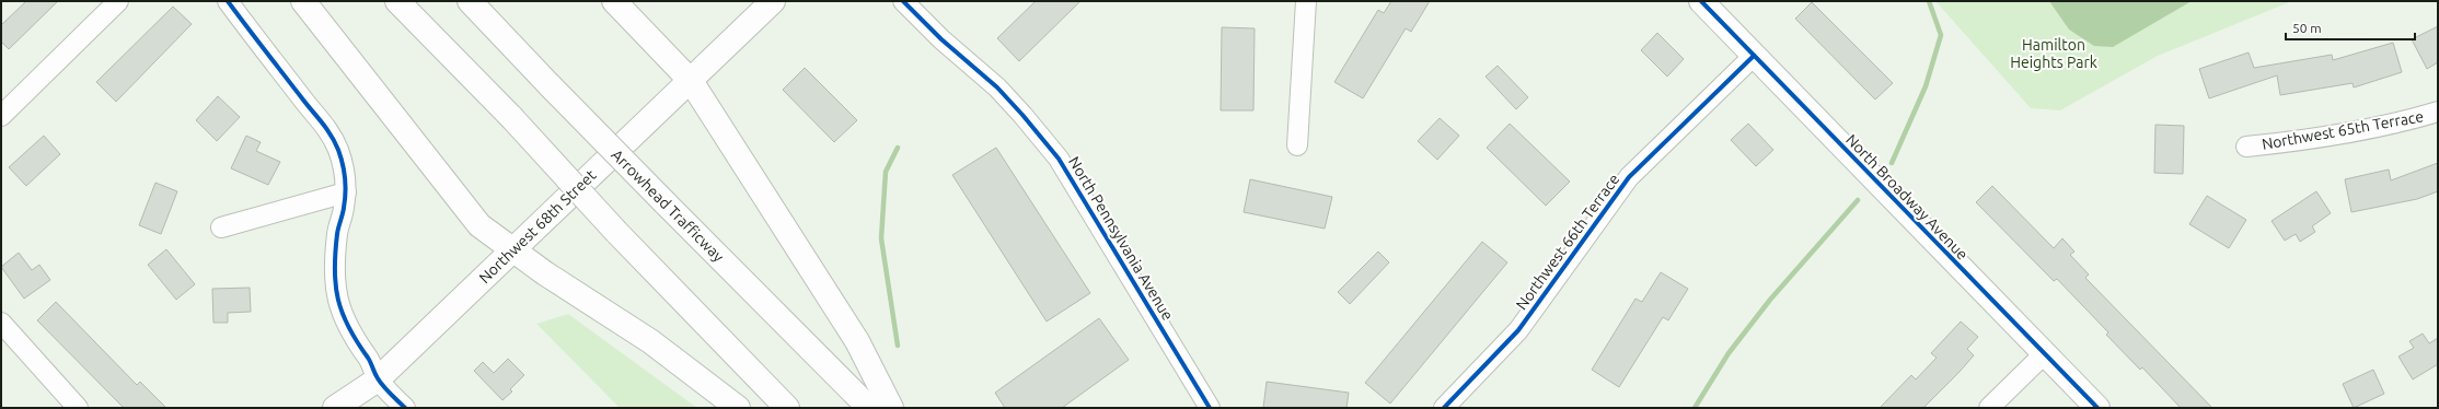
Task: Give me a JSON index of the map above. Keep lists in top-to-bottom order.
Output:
{
  "streets": {
    "main road": ["North Broadway Avenue", "Arrowhead Trafficway", "Northwest 68th Street"],
    "street": ["Northwest 65th Terrace", "North Pennsylvania Avenue", "Northwest 66th Terrace"]
  },
  "crossings": [
    ["North Broadway Avenue", "Northwest 66th Terrace"]
  ],
  "parks": ["Hamilton Heights Park"],
  "scale_bar": "50 m"
}
